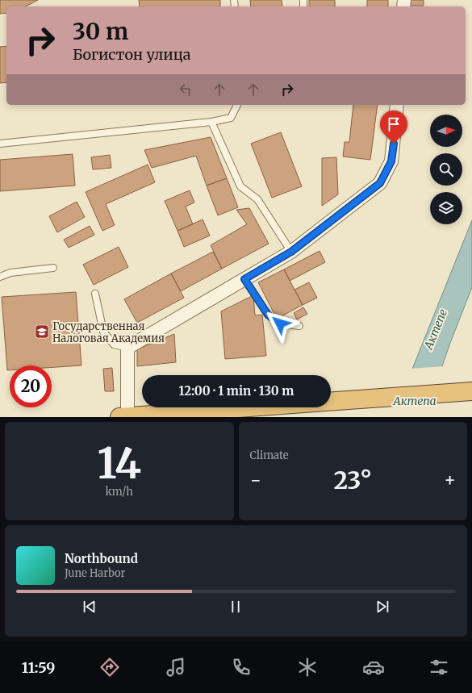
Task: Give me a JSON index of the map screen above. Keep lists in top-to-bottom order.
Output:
{
  "water": ["Актепе", "Актепа"],
  "places": {
    "school or university": ["Государственная Налоговая Академия"]
  },
  "north": "right",
  "page": {
    "turn": ["30 m", "Богистон улица"],
    "limit": "20",
    "trip": "12:00 · 1 min · 130 m",
    "tile": [
      ["14", "km/h"],
      "Climate"
    ],
    "heat": ["−", "23°", "+"],
    "song": ["Northbound", "June Harbor"],
    "tabs": "11:59"
  }
}
